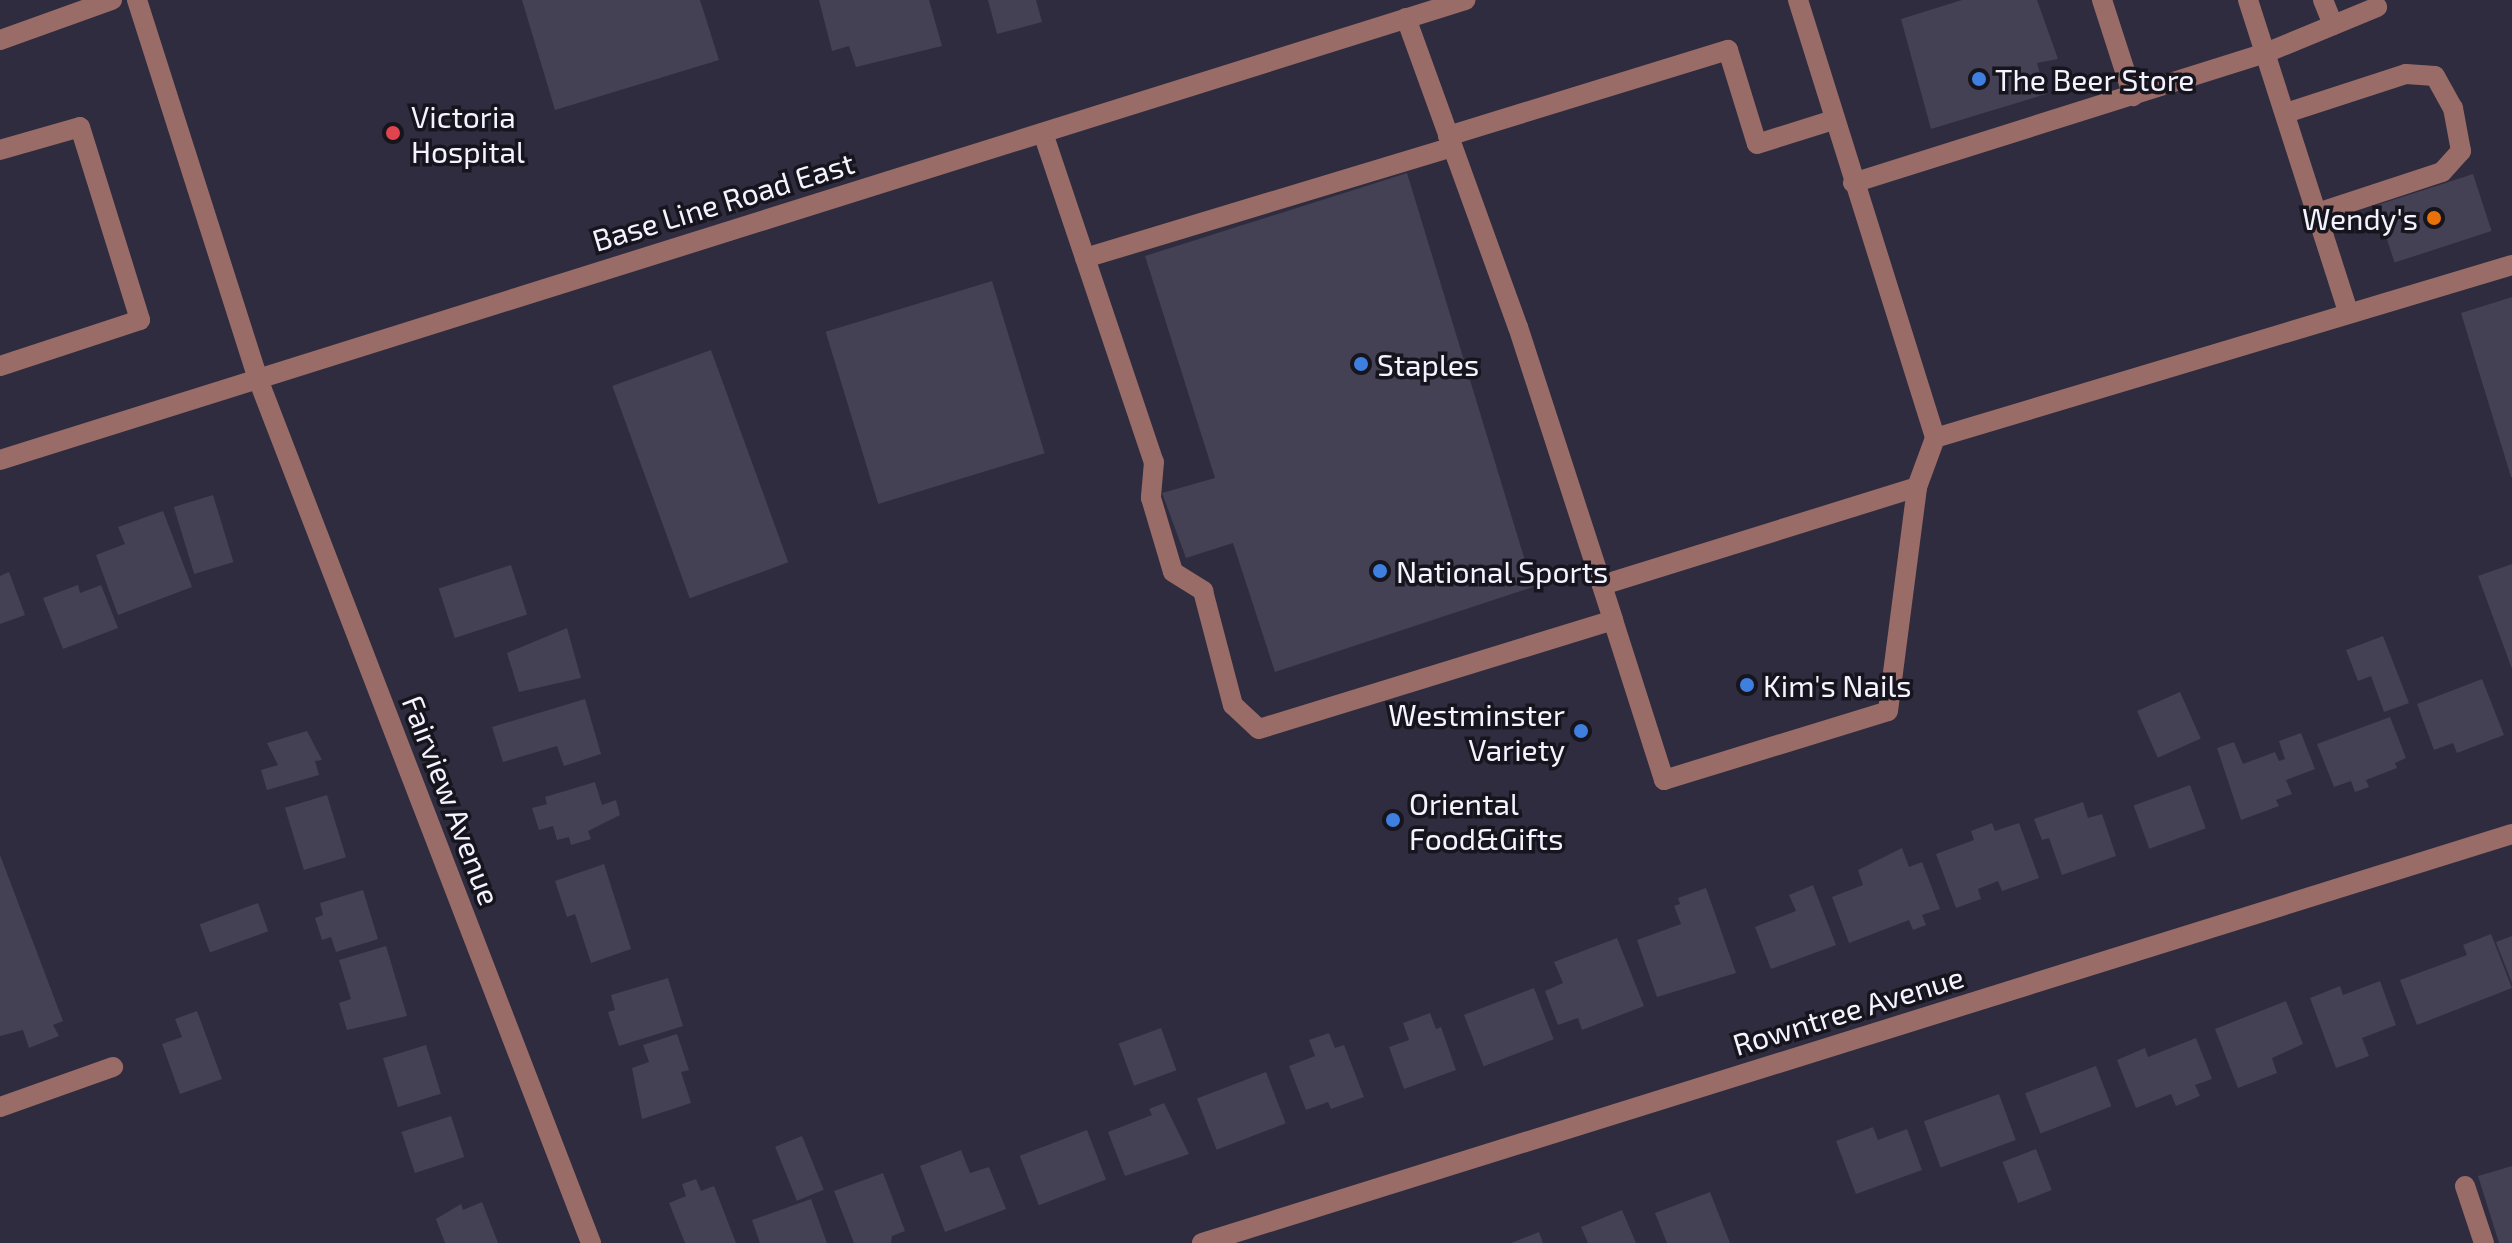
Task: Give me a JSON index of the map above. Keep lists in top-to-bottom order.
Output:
{
  "streets": {
    "street": ["Base Line Road East", "Fairview Avenue", "Rowntree Avenue"]
  },
  "crossings": [
    ["Base Line Road East", "Fairview Avenue"]
  ],
  "places": [
    "The Beer Store",
    "Victoria Hospital",
    "Wendy's",
    "Staples",
    "National Sports",
    "Kim's Nails",
    "Westminster Variety",
    "Oriental Food&Gifts"
  ]
}
